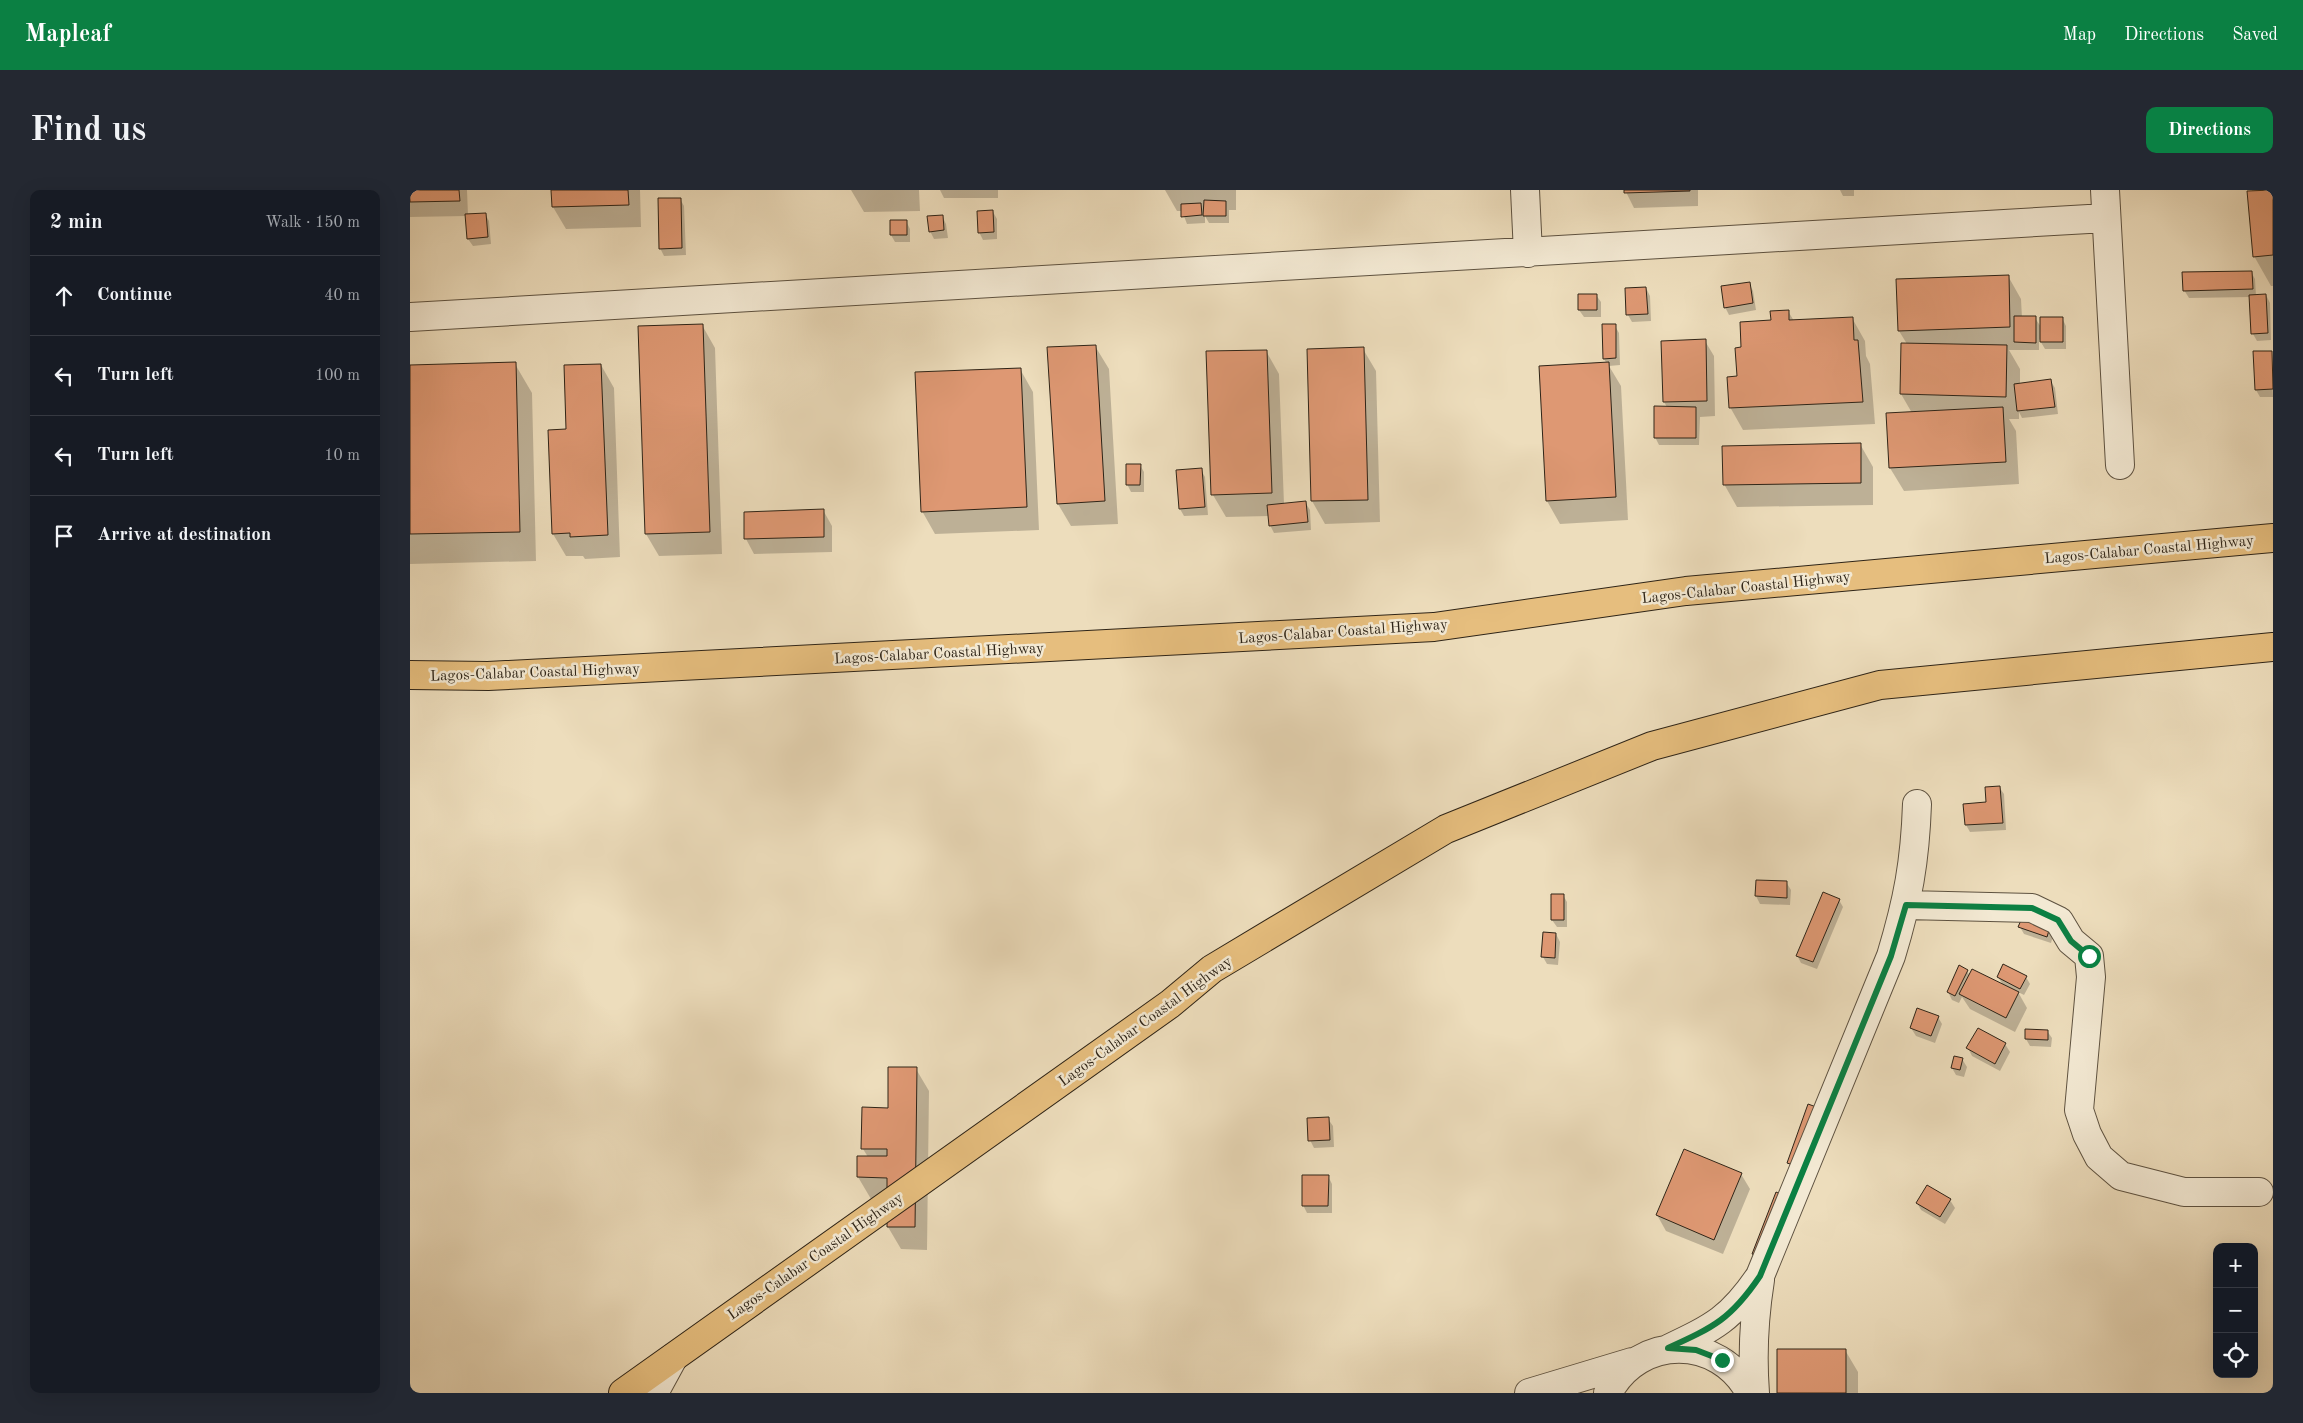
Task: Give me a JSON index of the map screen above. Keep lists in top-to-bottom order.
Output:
{
  "streets": {
    "highway": ["Lagos-Calabar Coastal Highway"]
  },
  "page": {
    "header": "Mapleaf",
    "nav": ["Map", "Directions", "Saved"],
    "buttons": "Directions",
    "title": "Find us",
    "heading": ["2 min", "Walk · 150 m"],
    "list": [
      ["Continue", "40 m"],
      ["Turn left", "100 m"],
      ["Turn left", "10 m"],
      "Arrive at destination"
    ],
    "map_buttons": ["+", "−"]
  }
}
